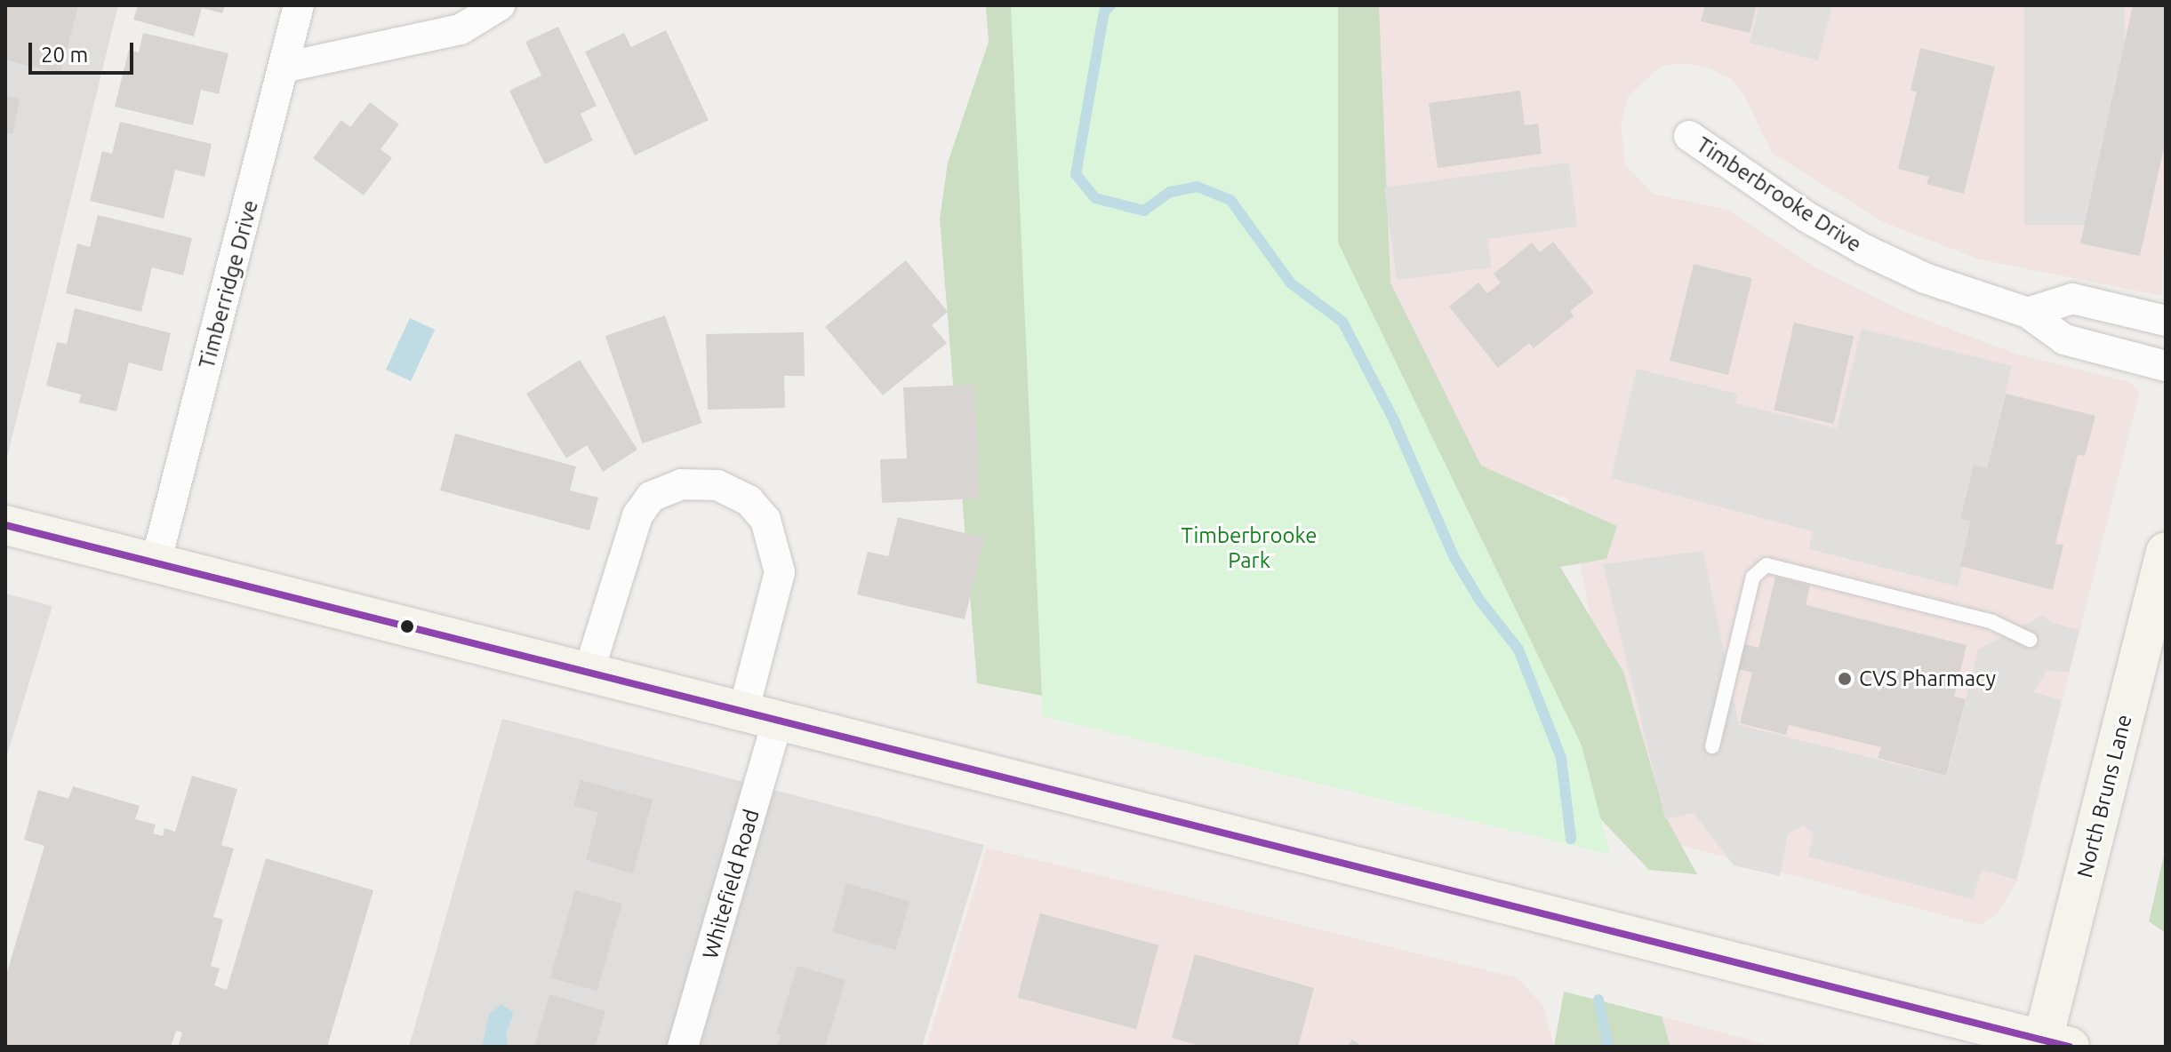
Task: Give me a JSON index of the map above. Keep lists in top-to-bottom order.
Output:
{
  "streets": {
    "street": [
      "Timberbrooke Drive",
      "Timberridge Drive",
      "North Bruns Lane",
      "Whitefield Road"
    ]
  },
  "parks": ["Timberbrooke Park"],
  "places": ["CVS Pharmacy"],
  "scale_bar": "20 m"
}
